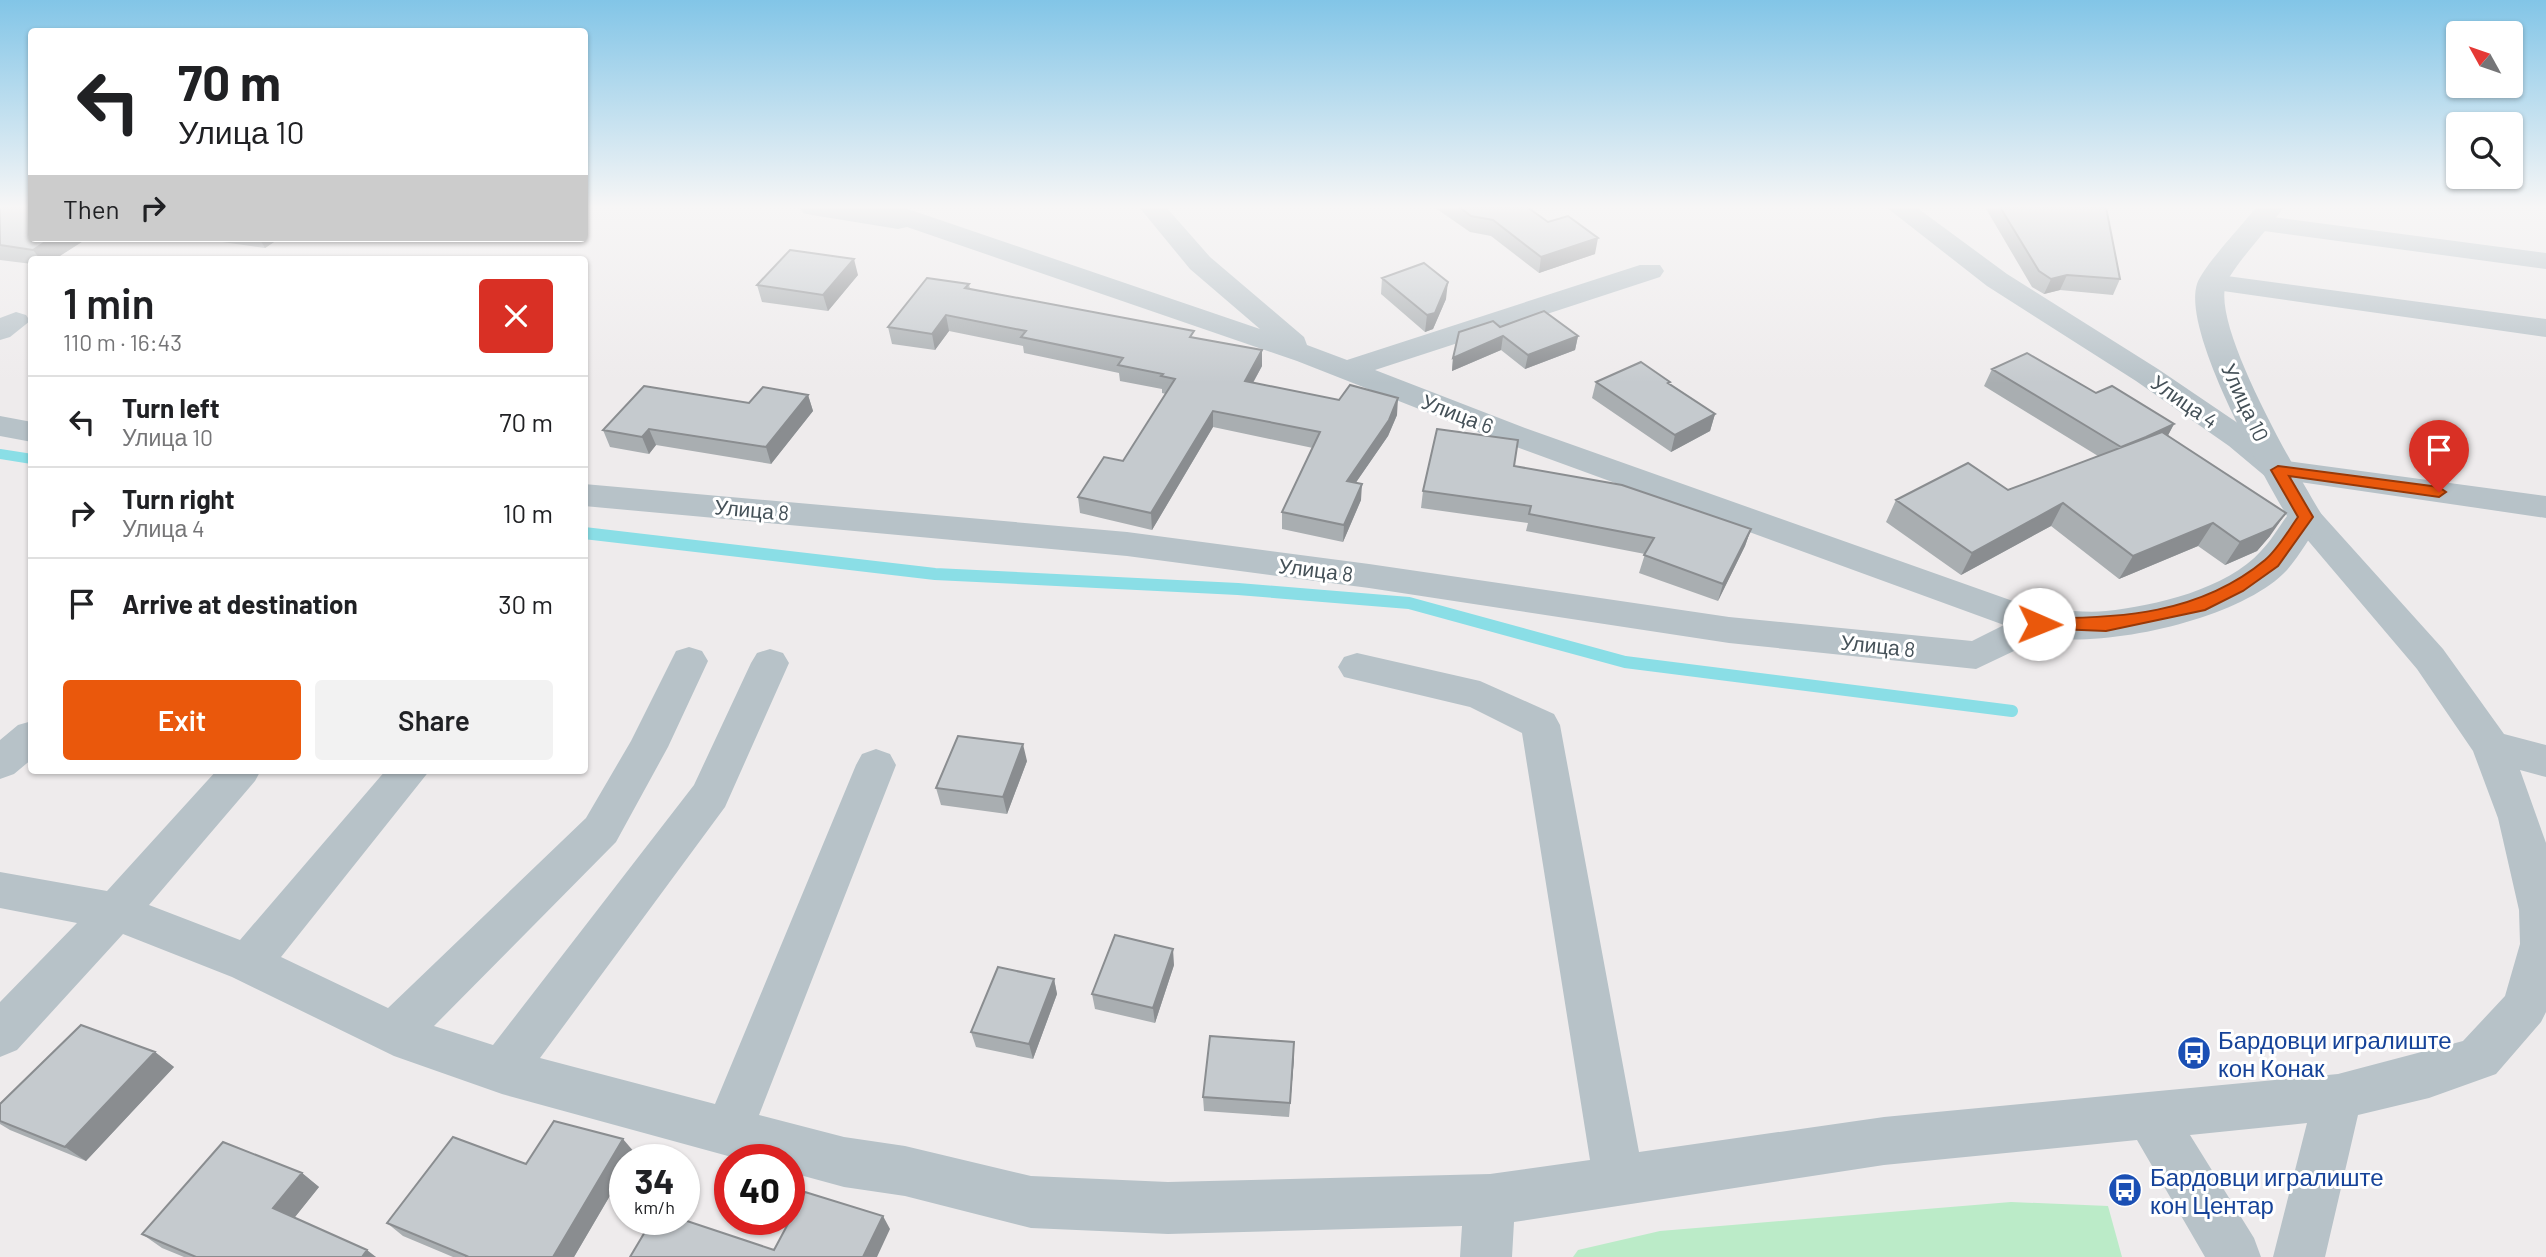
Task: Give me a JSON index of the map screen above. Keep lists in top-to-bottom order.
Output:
{
  "streets": {
    "street": [
      "Улица 4",
      "Улица 10",
      "Улица 6",
      "Улица 8"
    ]
  },
  "crossings": [
    ["Улица 4", "Улица 10"],
    ["Улица 6", "Улица 8"]
  ],
  "places": {
    "bus stop": ["Бардовци игралиште кон Конак", "Бардовци игралиште кон Центар"]
  },
  "north": "top left",
  "page": {
    "turn": ["70 m", "Улица 10"],
    "then": "Then",
    "heading": ["1 min", "110 m · 16:43"],
    "list": [
      {
        "name": "Turn left",
        "note": "Улица 10",
        "value": "70 m"
      },
      {
        "name": "Turn right",
        "note": "Улица 4",
        "value": "10 m"
      },
      {
        "name": "Arrive at destination",
        "value": "30 m"
      }
    ],
    "buttons": ["Exit", "Share"],
    "speed": "34 km/h",
    "limit": "40"
  }
}
